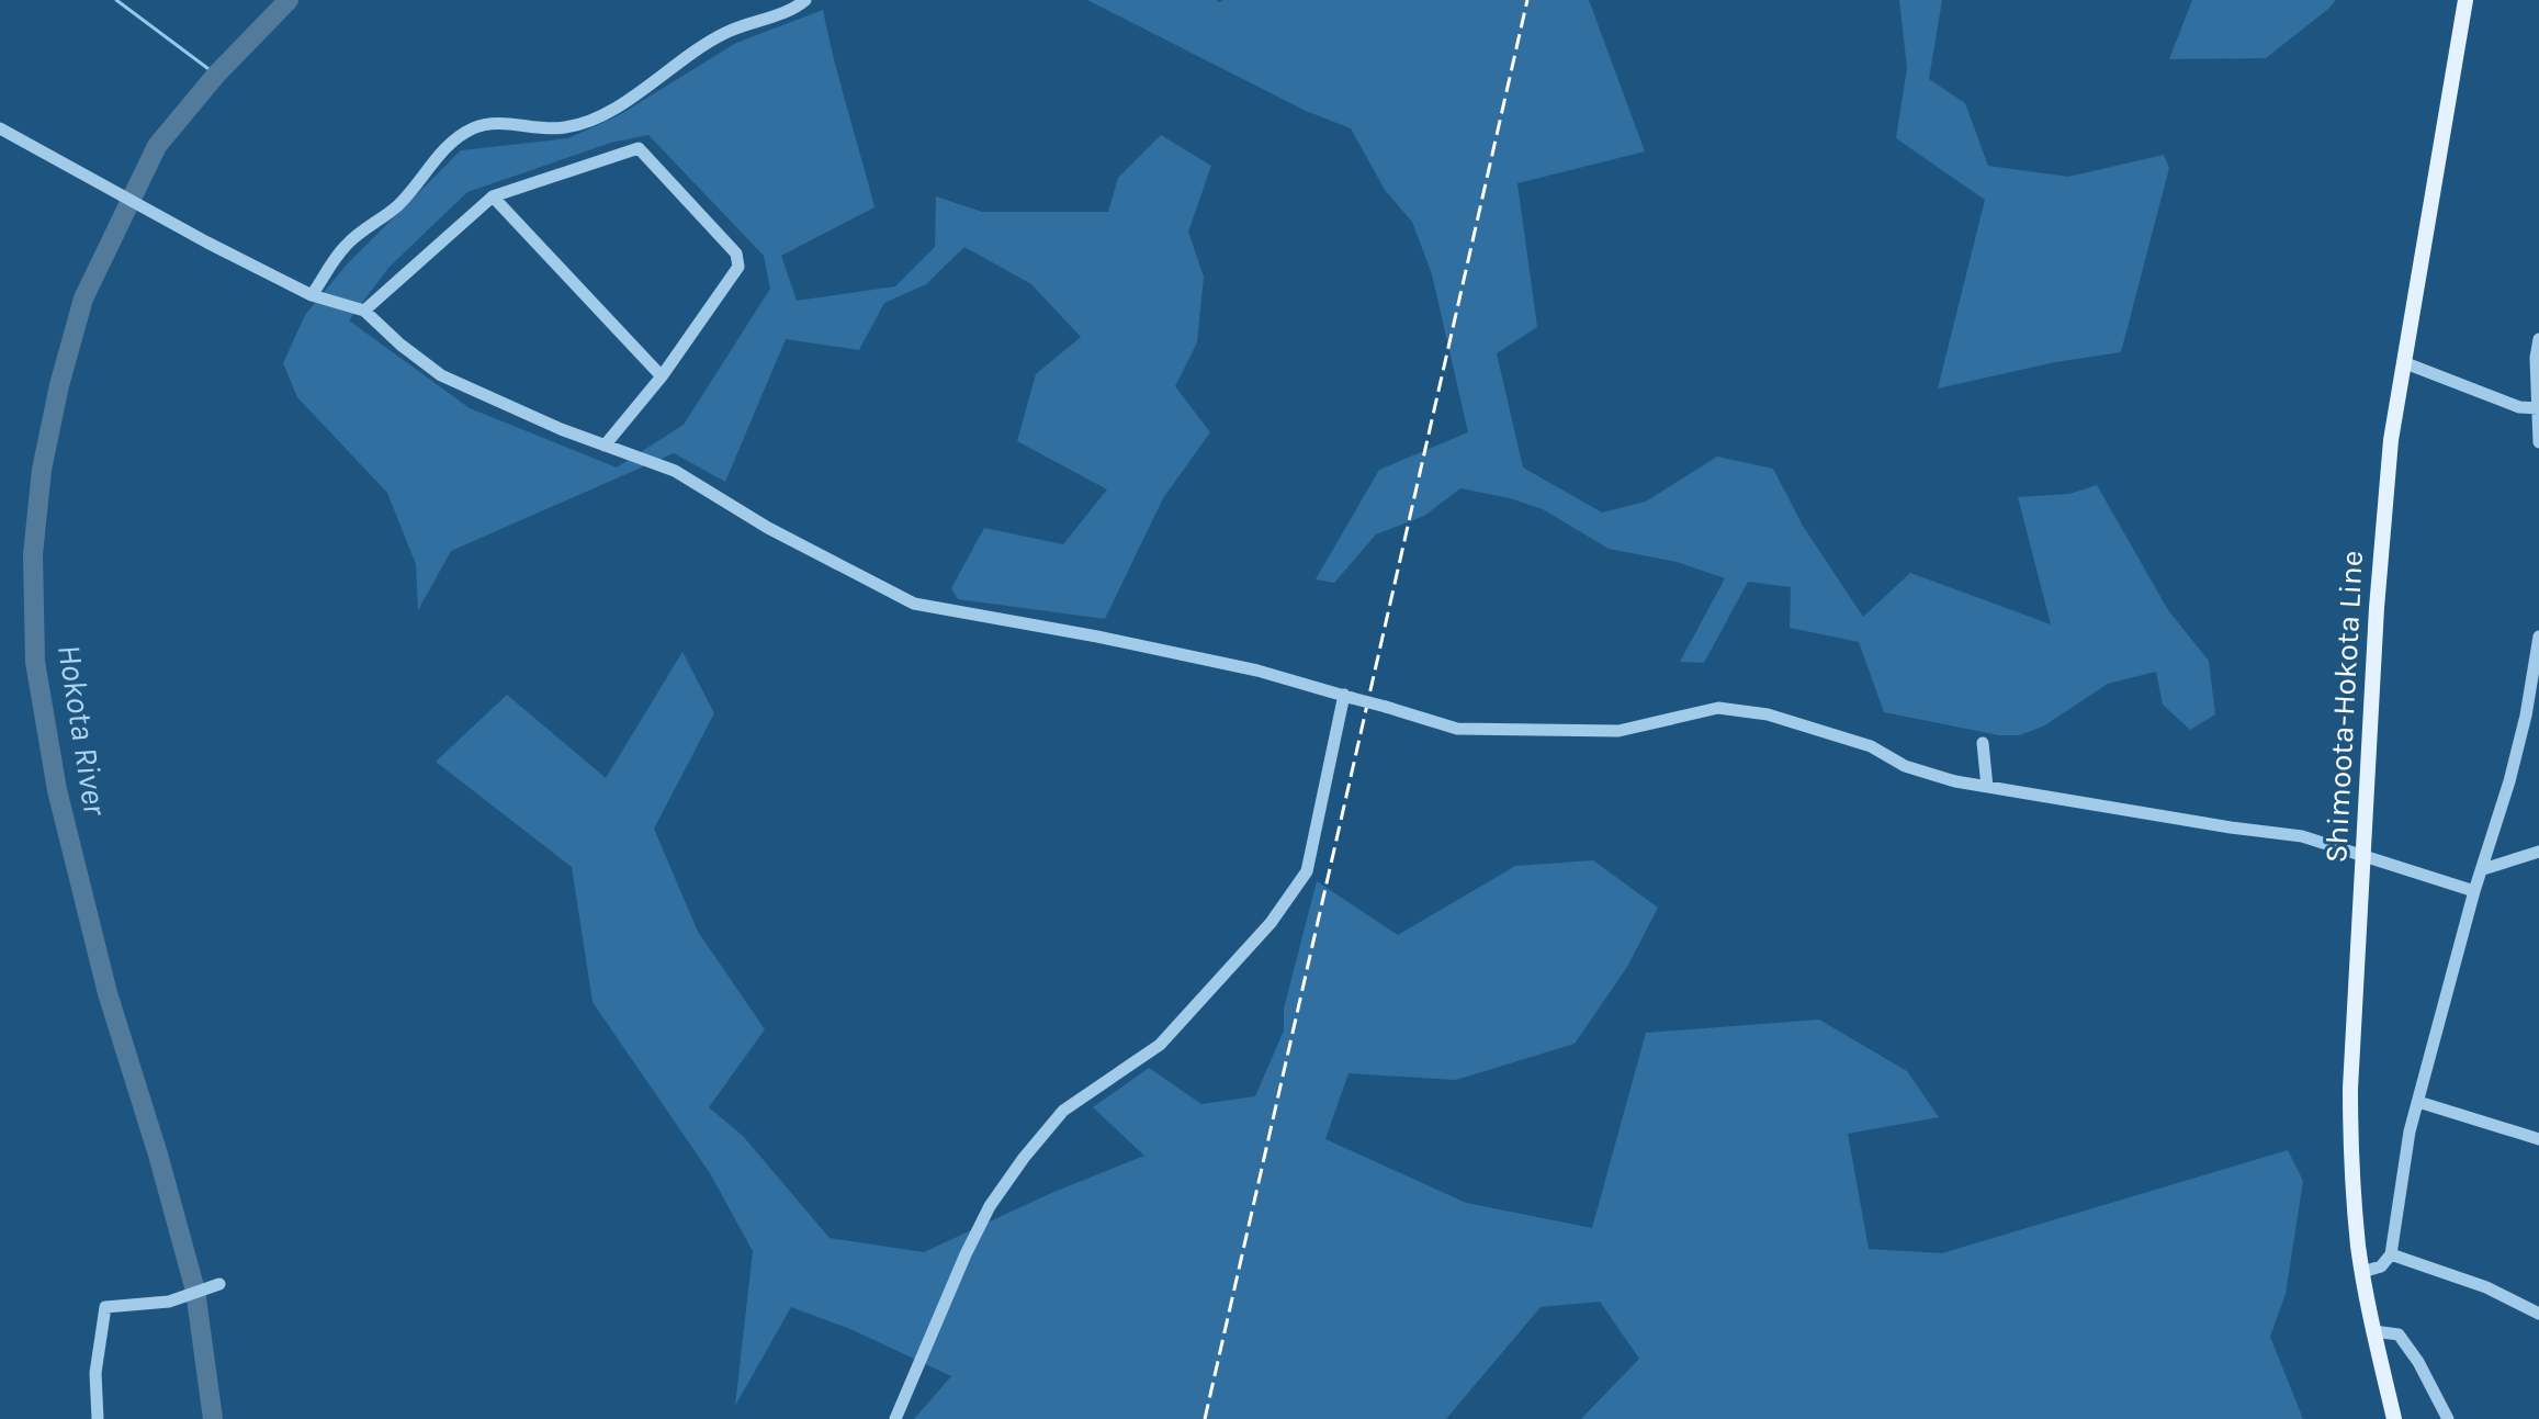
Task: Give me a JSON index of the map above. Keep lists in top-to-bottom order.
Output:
{
  "streets": {
    "main road": ["Shimoota-Hokota Line"]
  },
  "water": ["Hokota River"]
}
